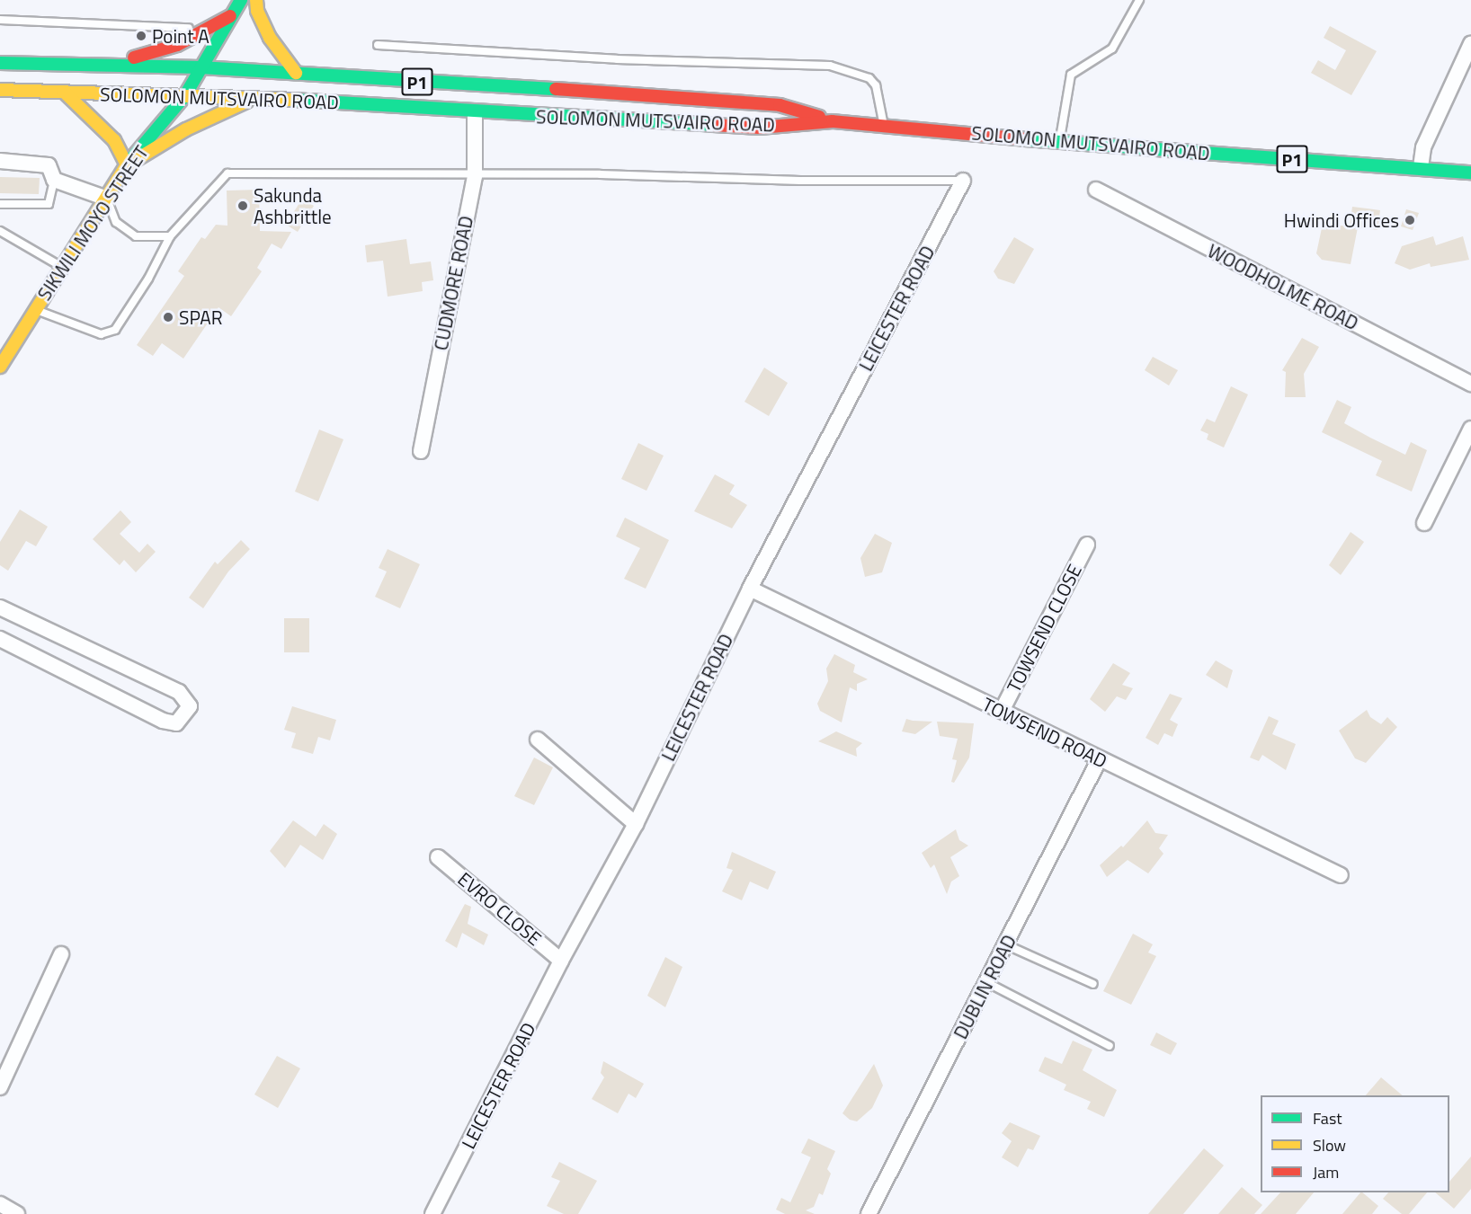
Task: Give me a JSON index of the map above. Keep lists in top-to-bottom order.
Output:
{
  "streets": {
    "main road": ["P1", "SOLOMON MUTSVAIRO ROAD", "SIKWILI MOYO STREET"],
    "street": [
      "CUDMORE ROAD",
      "WOODHOLME ROAD",
      "LEICESTER ROAD",
      "TOWSEND CLOSE",
      "TOWSEND ROAD",
      "EVRO CLOSE",
      "DUBLIN ROAD"
    ]
  },
  "crossings": [
    ["P1", "SOLOMON MUTSVAIRO ROAD"],
    ["P1", "SIKWILI MOYO STREET"],
    ["SOLOMON MUTSVAIRO ROAD", "SIKWILI MOYO STREET"],
    ["SOLOMON MUTSVAIRO ROAD", "CUDMORE ROAD"],
    ["LEICESTER ROAD", "TOWSEND ROAD"],
    ["LEICESTER ROAD", "EVRO CLOSE"],
    ["TOWSEND CLOSE", "TOWSEND ROAD"],
    ["TOWSEND ROAD", "DUBLIN ROAD"]
  ],
  "places": [
    "Point A",
    "Sakunda Ashbrittle",
    "Hwindi Offices",
    "SPAR"
  ],
  "legend": ["Fast", "Slow", "Jam"]
}
